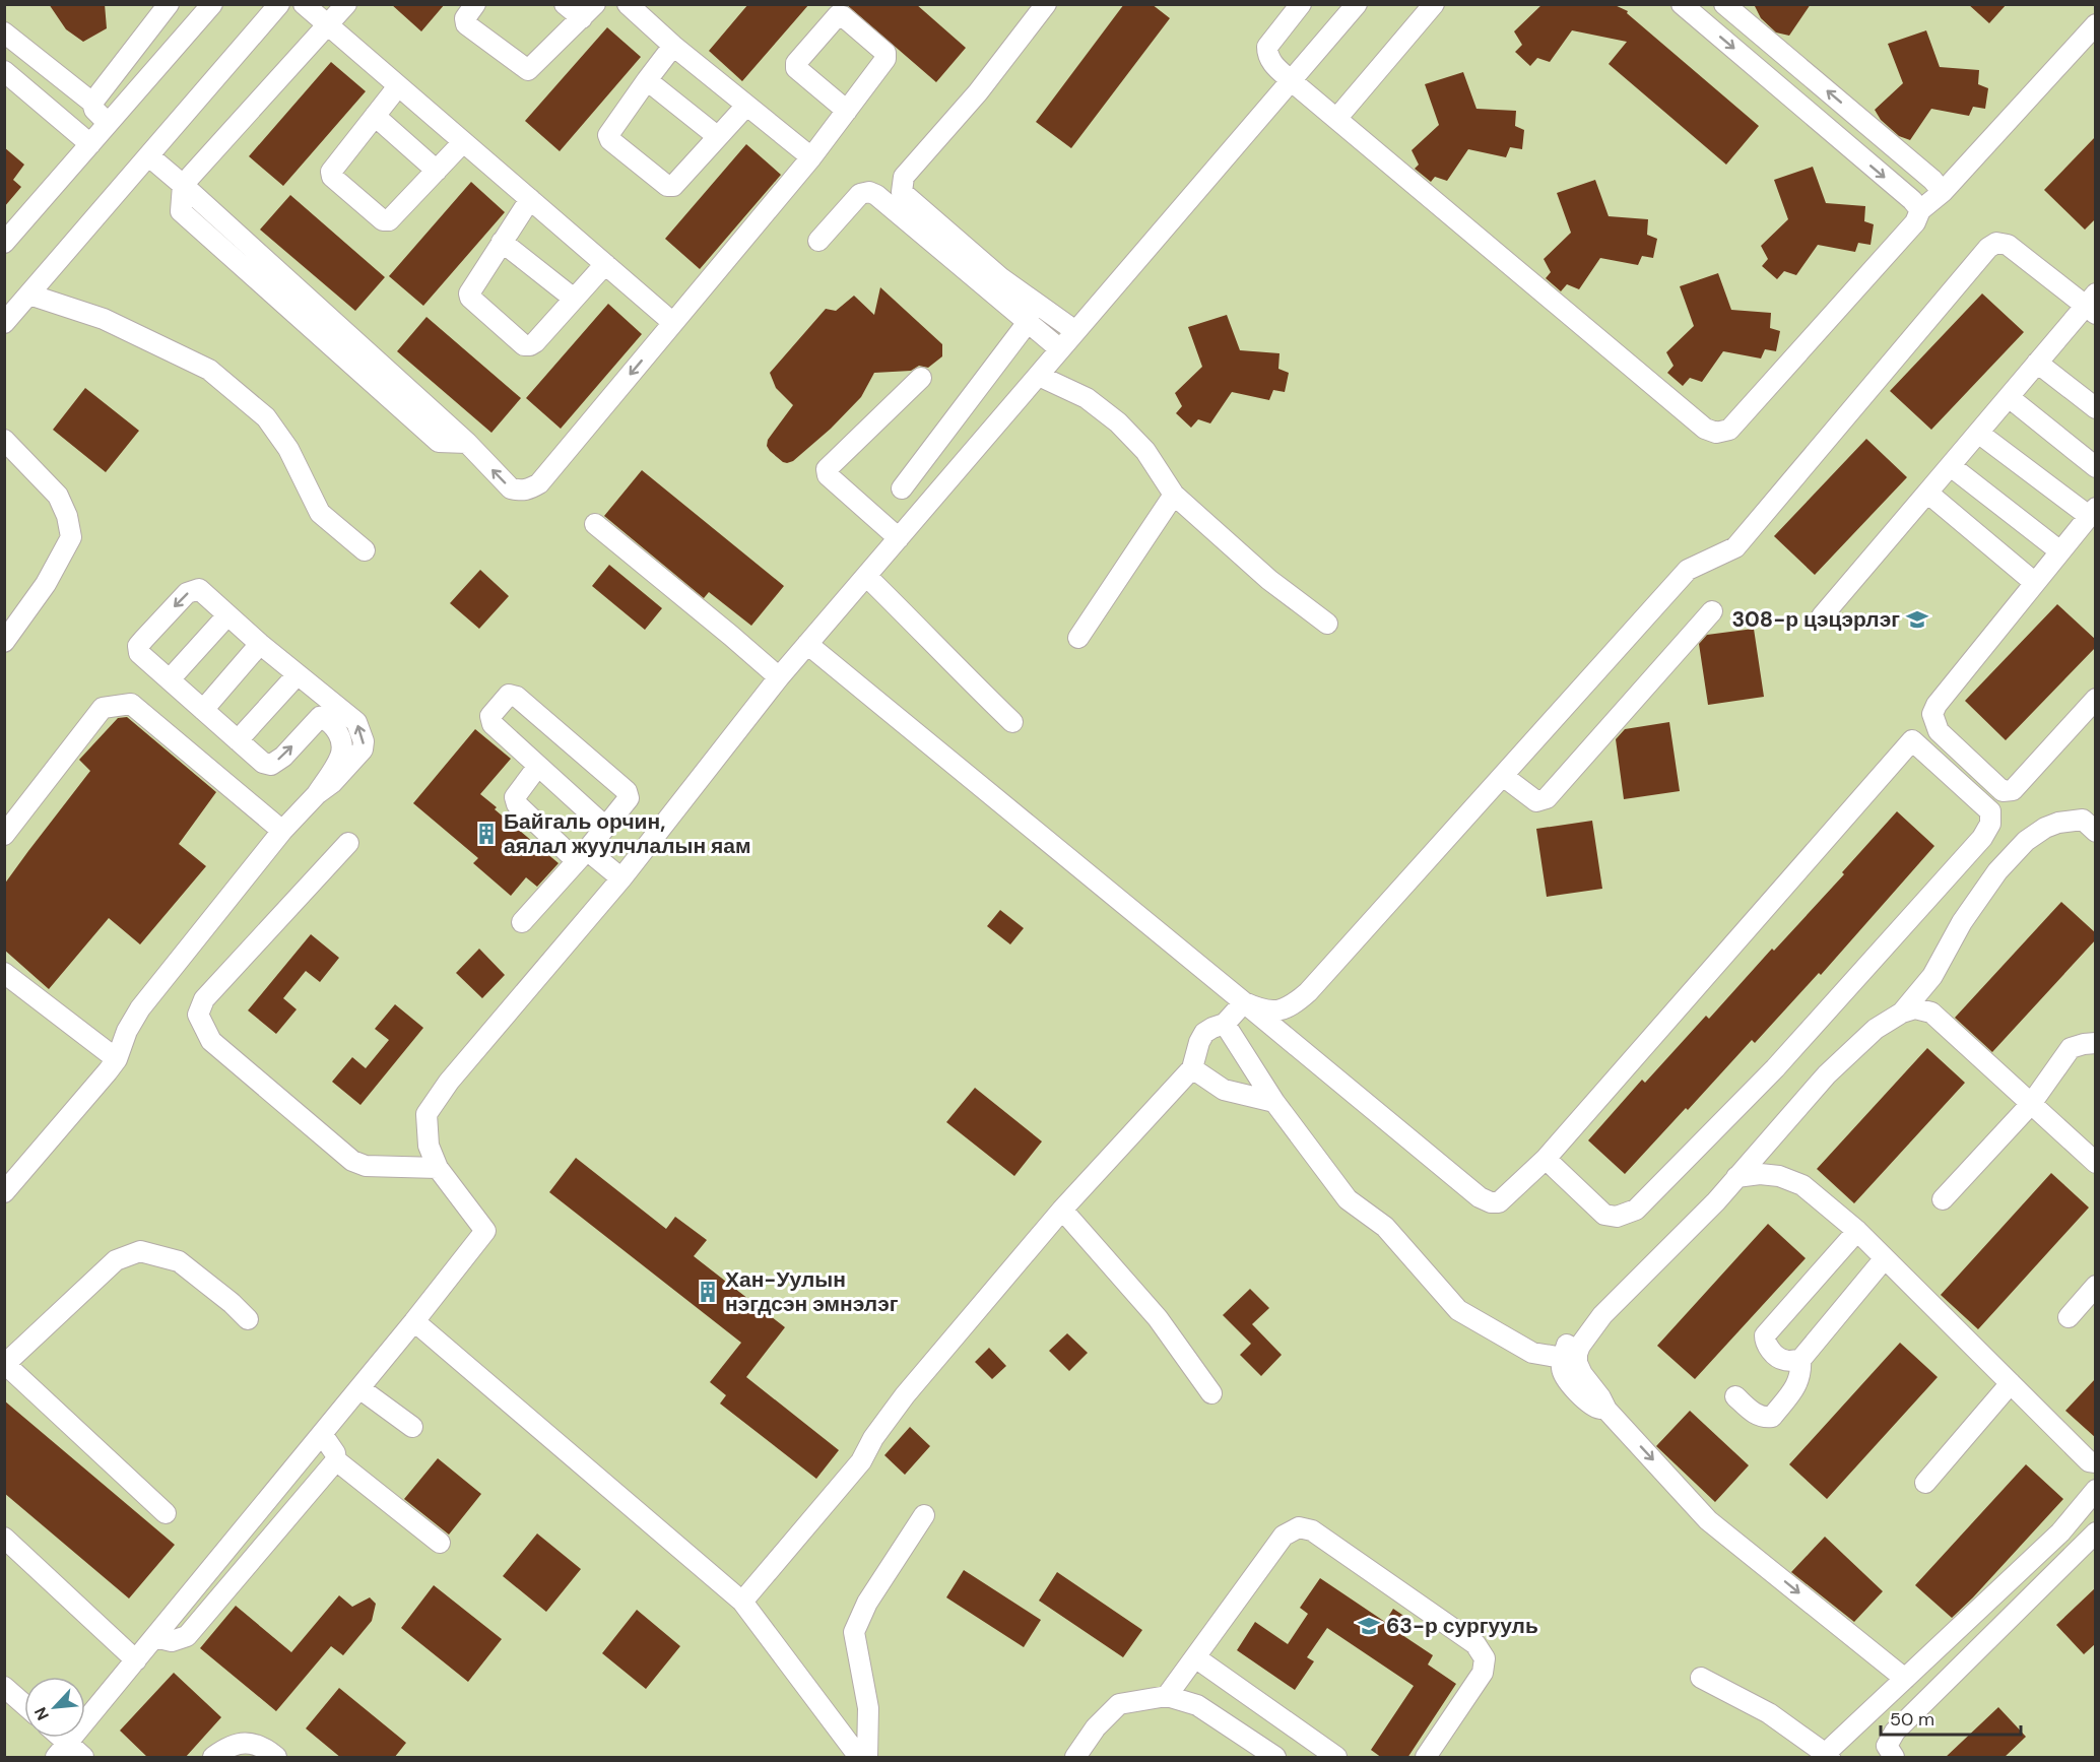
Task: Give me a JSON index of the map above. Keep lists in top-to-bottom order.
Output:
{
  "places": {
    "school or university": ["308-р цэцэрлэг", "63-р сургууль"],
    "building": ["Байгаль орчин, аялал жуулчлалын яам", "Хан-Уулын нэгдсэн эмнэлэг"]
  },
  "scale_bar": "50 m",
  "north": "bottom left"
}
